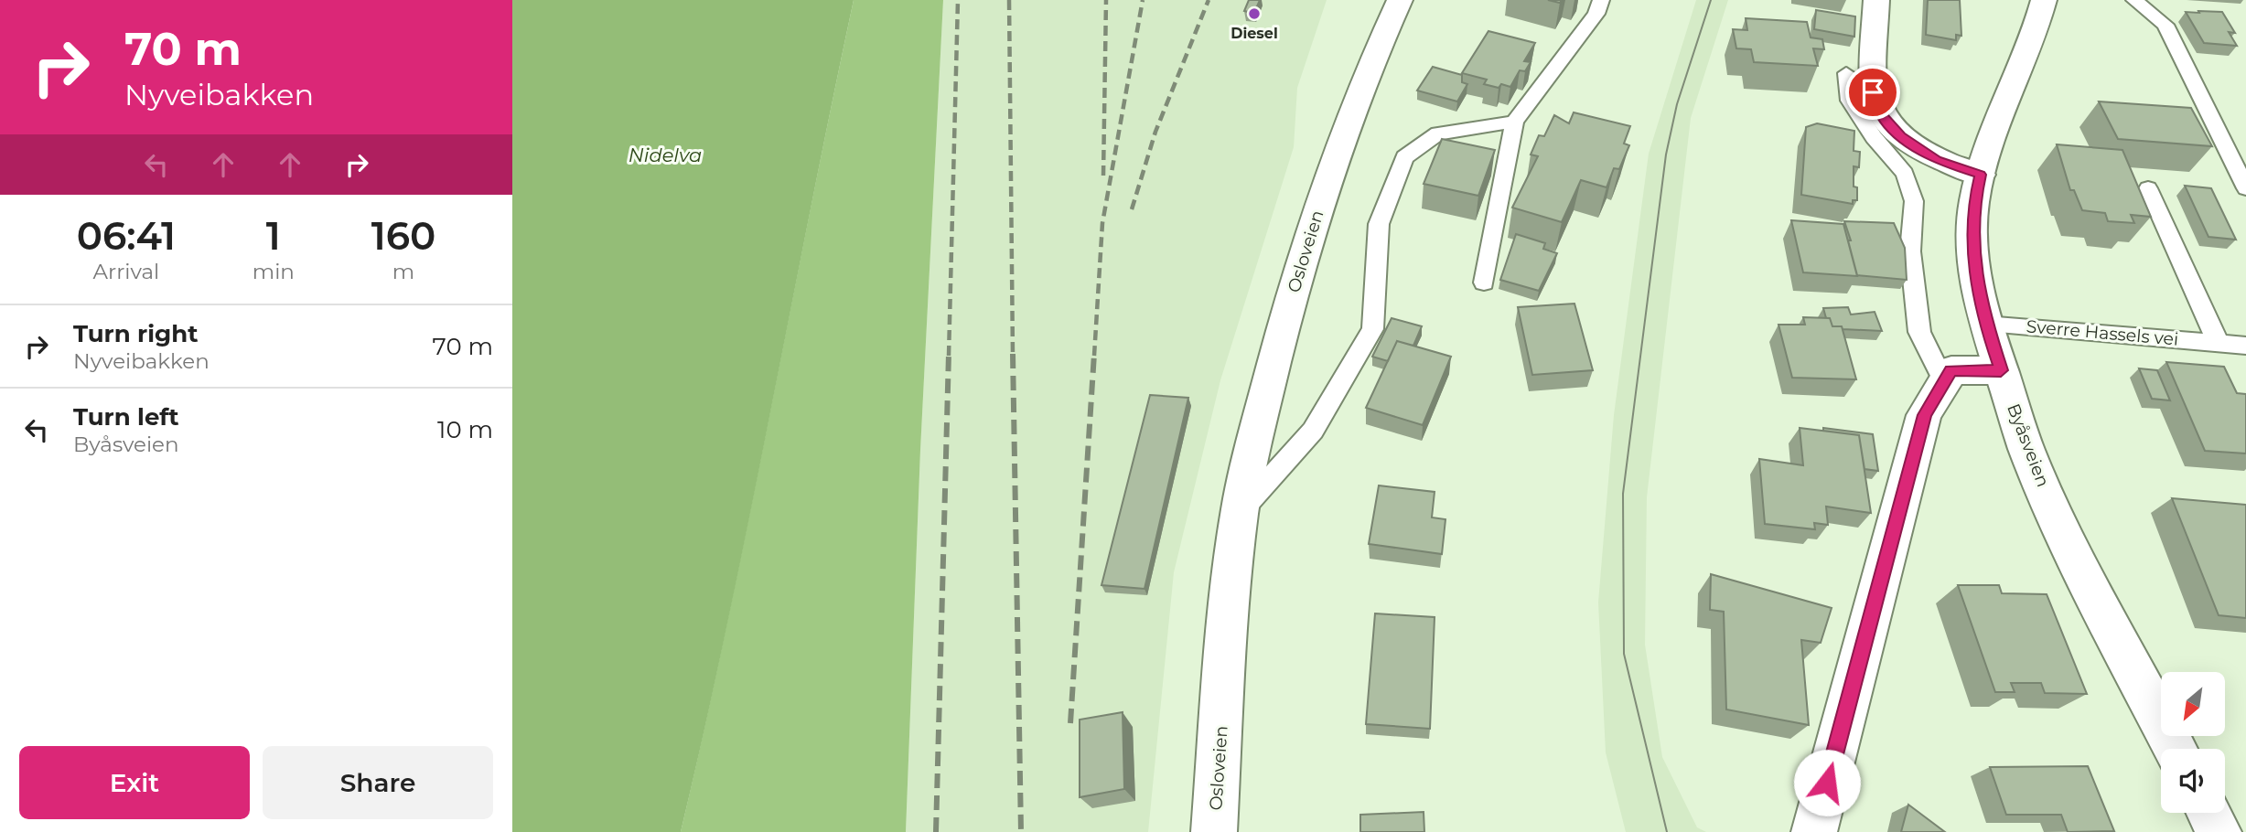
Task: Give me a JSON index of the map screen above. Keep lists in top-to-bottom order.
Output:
{
  "streets": {
    "street": ["Osloveien", "Byåsveien"],
    "lane": ["Sverre Hassels vei"]
  },
  "crossings": [
    ["Sverre Hassels vei", "Byåsveien"]
  ],
  "water": ["Nidelva"],
  "places": ["Diesel"],
  "north": "bottom left",
  "page": {
    "turn": ["70 m", "Nyveibakken"],
    "eta": [
      "06:41",
      "Arrival",
      "1",
      "min",
      "160",
      "m"
    ],
    "list": [
      {
        "name": "Turn right",
        "note": "Nyveibakken",
        "value": "70 m"
      },
      {
        "name": "Turn left",
        "note": "Byåsveien",
        "value": "10 m"
      }
    ],
    "buttons": ["Exit", "Share"]
  }
}
